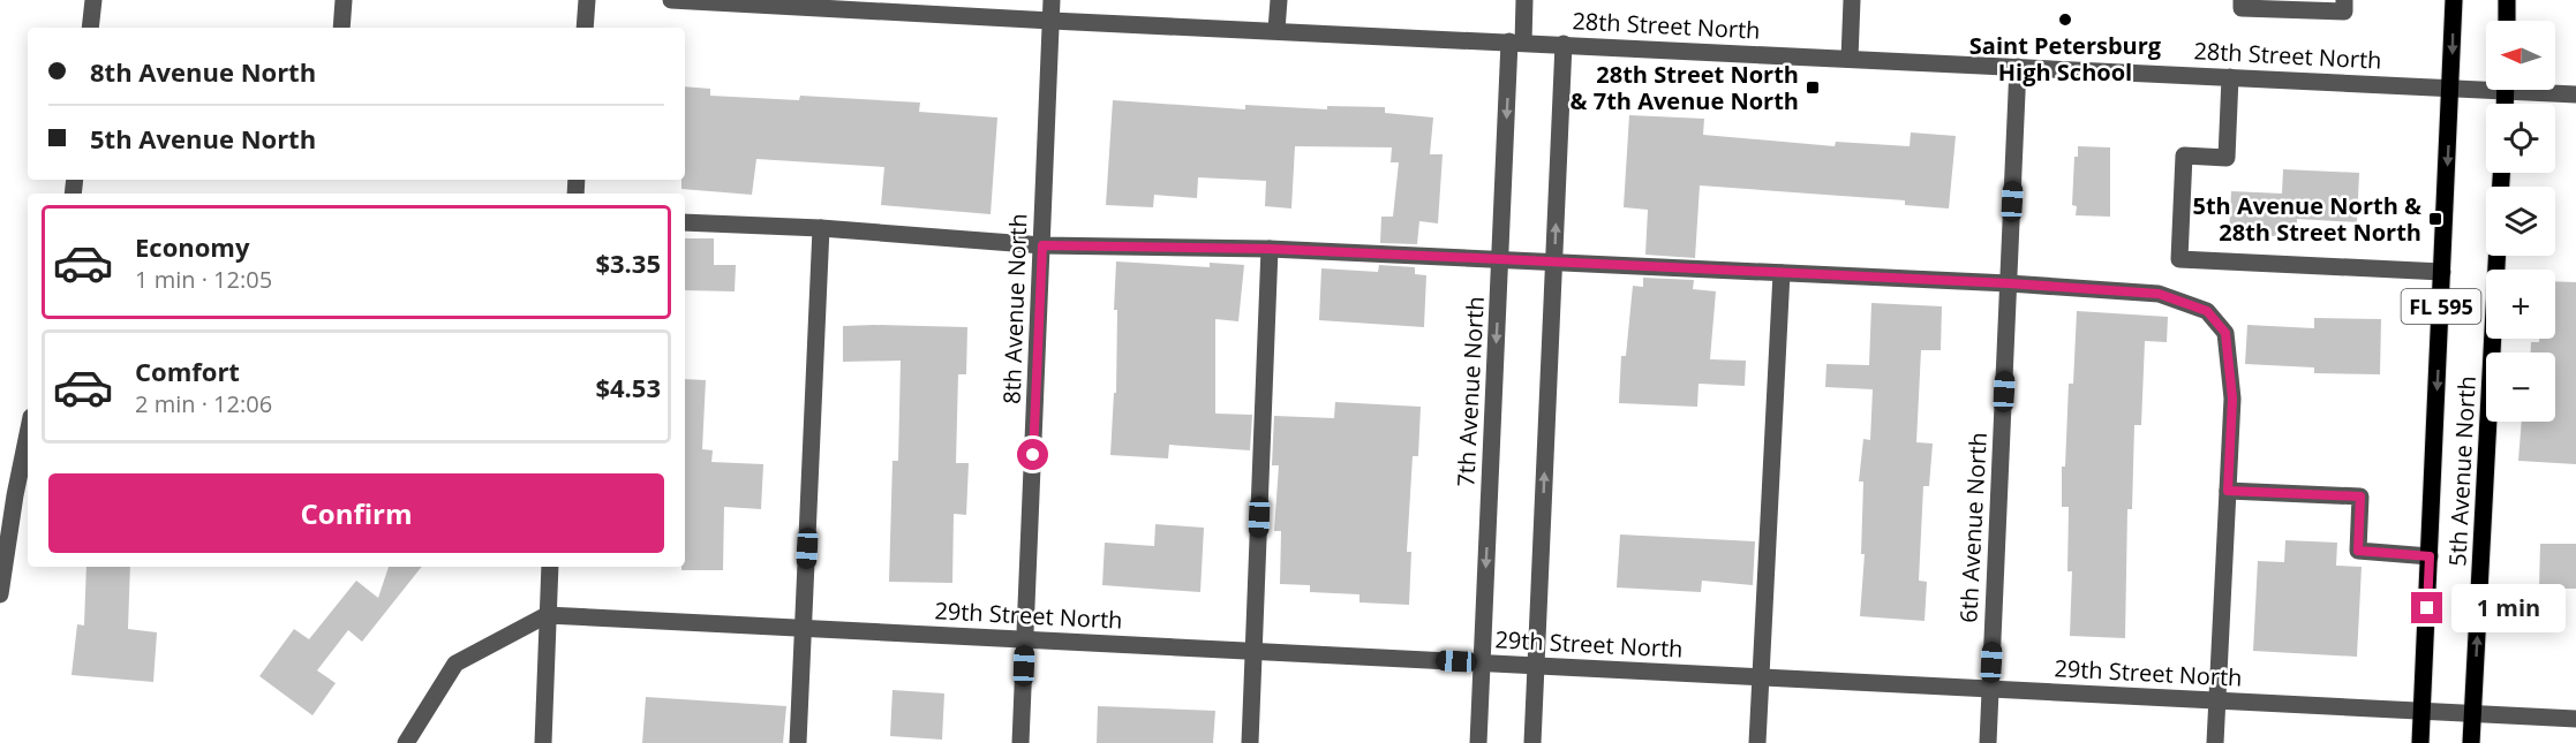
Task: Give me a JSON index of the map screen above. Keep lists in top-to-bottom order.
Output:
{
  "streets": {
    "main road": ["FL 595", "5th Avenue North"],
    "street": [
      "28th Street North",
      "8th Avenue North",
      "7th Avenue North",
      "6th Avenue North",
      "29th Street North"
    ]
  },
  "crossings": [
    ["28th Street North", "8th Avenue North"],
    ["28th Street North", "7th Avenue North"],
    ["28th Street North", "5th Avenue North"],
    ["28th Street North", "6th Avenue North"],
    ["8th Avenue North", "29th Street North"],
    ["7th Avenue North", "29th Street North"],
    ["5th Avenue North", "29th Street North"],
    ["6th Avenue North", "29th Street North"]
  ],
  "places": {
    "other": ["Saint Petersburg High School"],
    "transit": ["28th Street North & 7th Avenue North", "5th Avenue North & 28th Street North"]
  },
  "north": "left",
  "page": {
    "map_buttons": ["+", "−"],
    "banner": ["8th Avenue North", "5th Avenue North"],
    "list": [
      {
        "name": "Economy",
        "note": "1 min · 12:05",
        "value": "$3.35"
      },
      {
        "name": "Comfort",
        "note": "2 min · 12:06",
        "value": "$4.53"
      }
    ],
    "buttons": "Confirm",
    "bubble": "1 min"
  }
}
